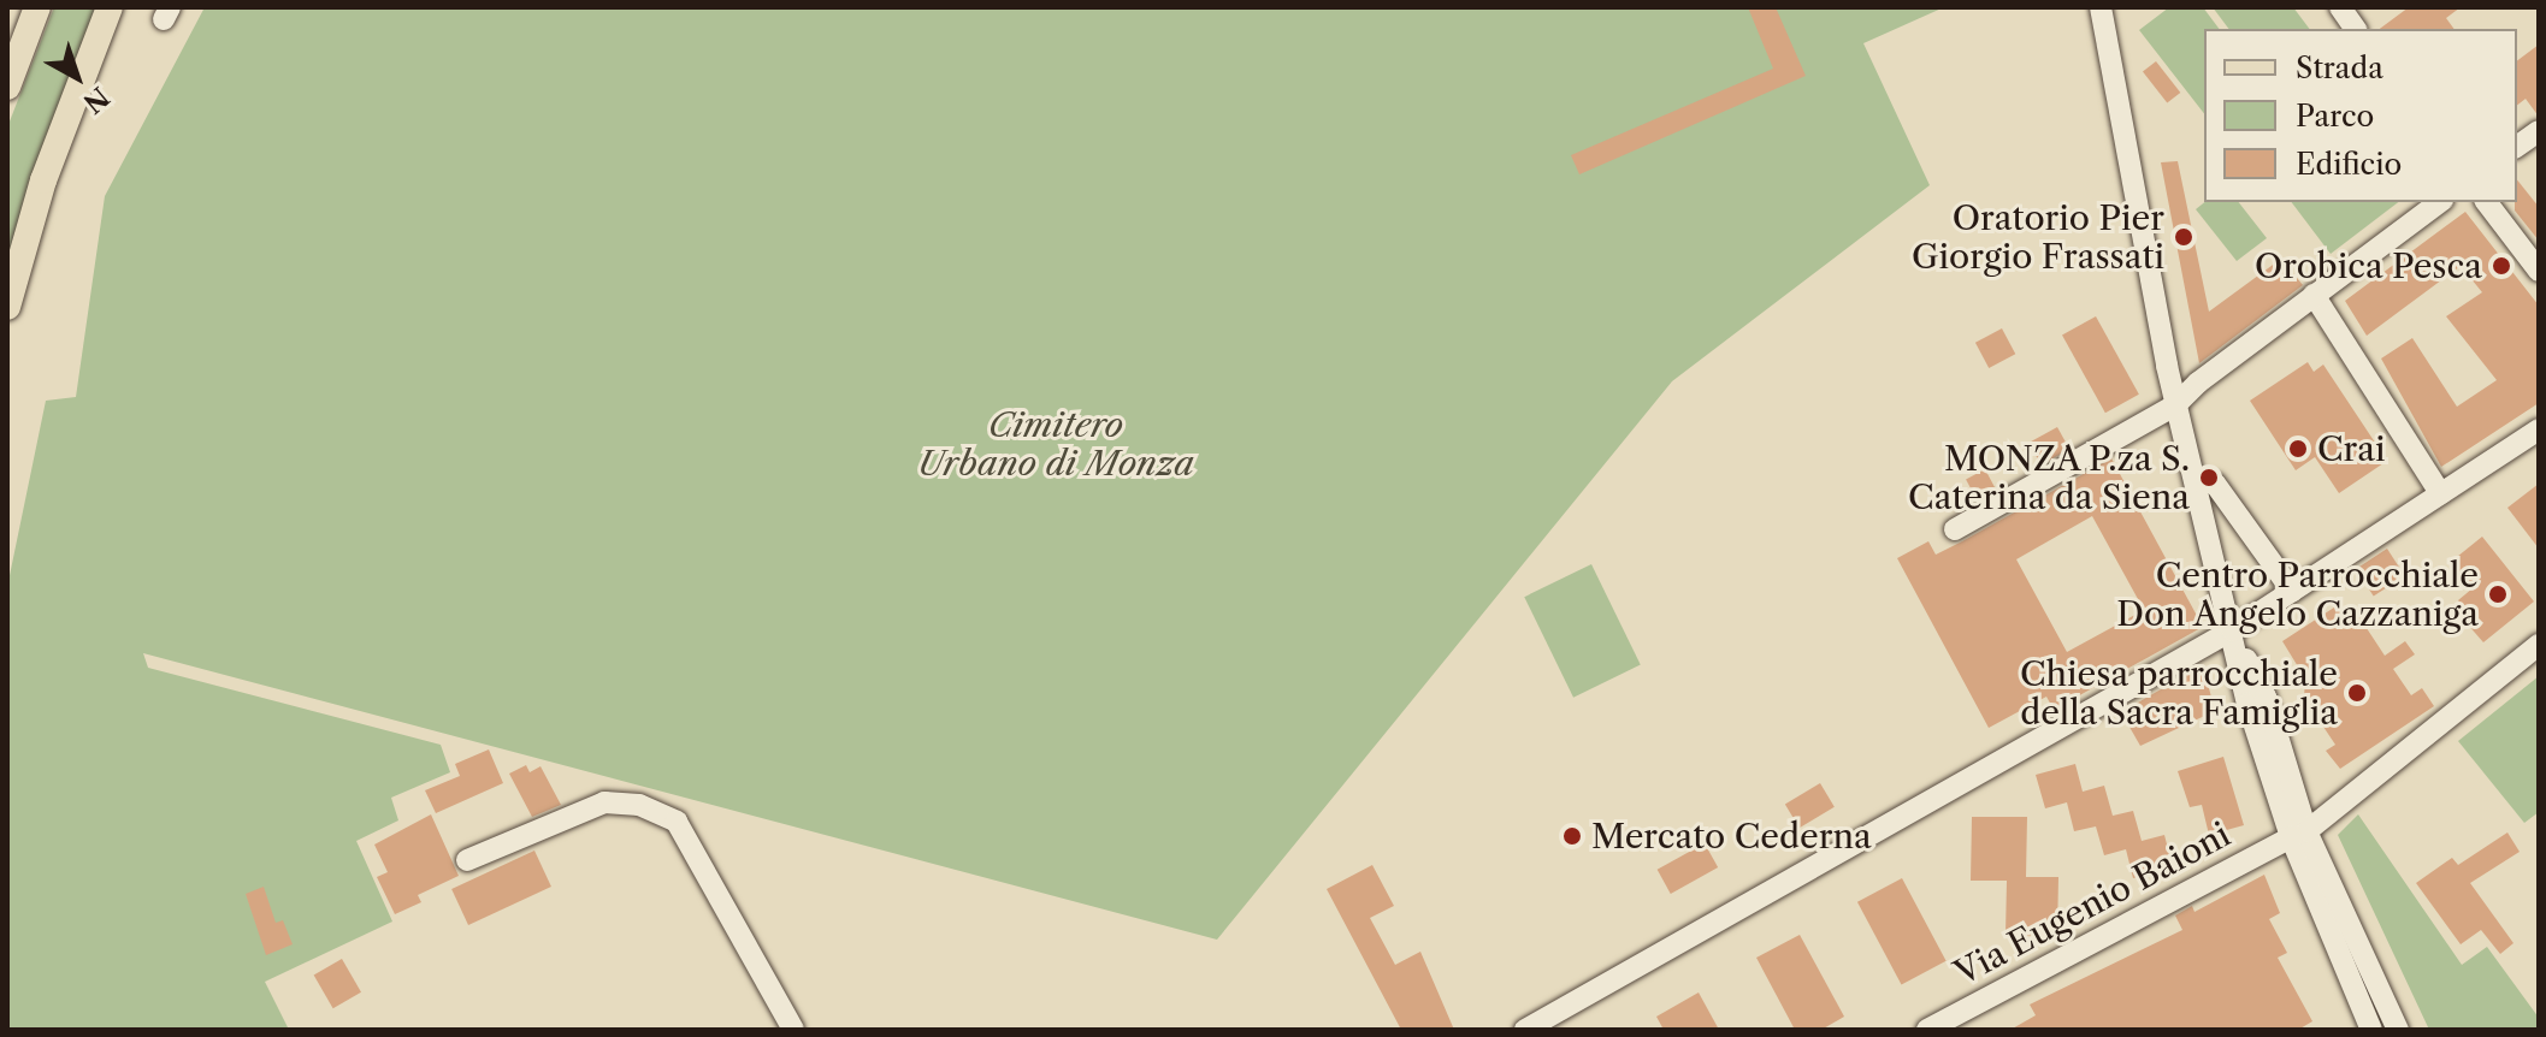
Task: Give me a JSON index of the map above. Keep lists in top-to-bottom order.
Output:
{
  "streets": {
    "street": ["Via Eugenio Baioni"]
  },
  "parks": ["Cimitero Urbano di Monza"],
  "places": [
    "Oratorio Pier Giorgio Frassati",
    "Orobica Pesca",
    "Crai",
    "MONZA P.za S. Caterina da Siena",
    "Centro Parrocchiale Don Angelo Cazzaniga",
    "Chiesa parrocchiale della Sacra Famiglia",
    "Mercato Cederna"
  ],
  "legend": ["Strada", "Parco", "Edificio"],
  "north": "bottom right"
}
